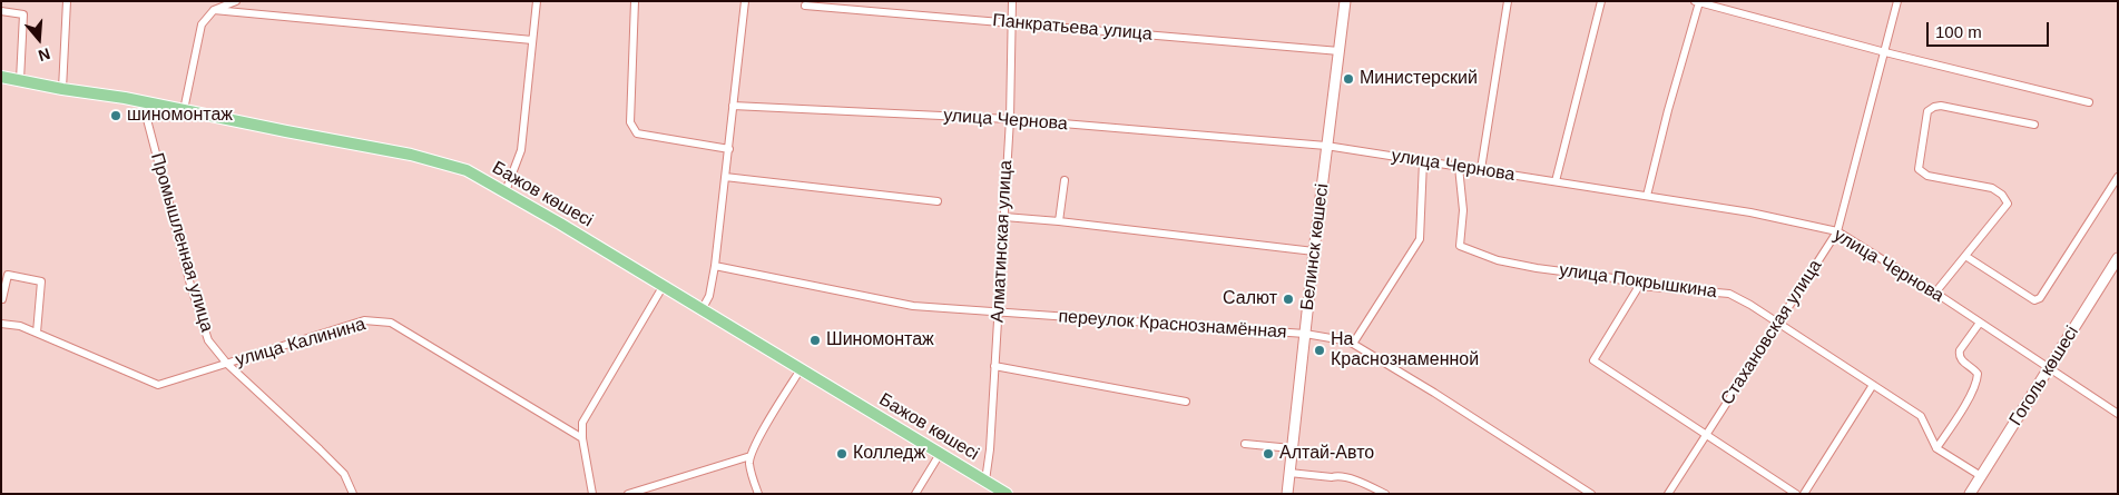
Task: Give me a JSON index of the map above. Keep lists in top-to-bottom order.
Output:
{
  "streets": {
    "main road": ["Бажов көшесі", "Белинск көшесі", "Гоголь көшесі"],
    "street": [
      "Панкратьева улица",
      "улица Чернова",
      "Алматинская улица",
      "Промышленная улица",
      "улица Покрышкина",
      "переулок Краснознамённая",
      "Стахановская улица",
      "улица Калинина"
    ]
  },
  "crossings": [
    ["Панкратьева улица", "Алматинская улица"],
    ["Панкратьева улица", "Белинск көшесі"],
    ["улица Чернова", "Алматинская улица"],
    ["улица Чернова", "Белинск көшесі"],
    ["улица Чернова", "улица Покрышкина"],
    ["улица Чернова", "Стахановская улица"],
    ["улица Чернова", "Гоголь көшесі"],
    ["Бажов көшесі", "Алматинская улица"],
    ["Бажов көшесі", "Промышленная улица"],
    ["Алматинская улица", "переулок Краснознамённая"],
    ["Промышленная улица", "улица Калинина"],
    ["Белинск көшесі", "переулок Краснознамённая"],
    ["улица Покрышкина", "Стахановская улица"]
  ],
  "places": [
    "Министерский",
    "шиномонтаж",
    "Салют",
    "Шиномонтаж",
    "На Краснознаменной",
    "Колледж",
    "Алтай-Авто"
  ],
  "scale_bar": "100 m",
  "north": "bottom"
}
